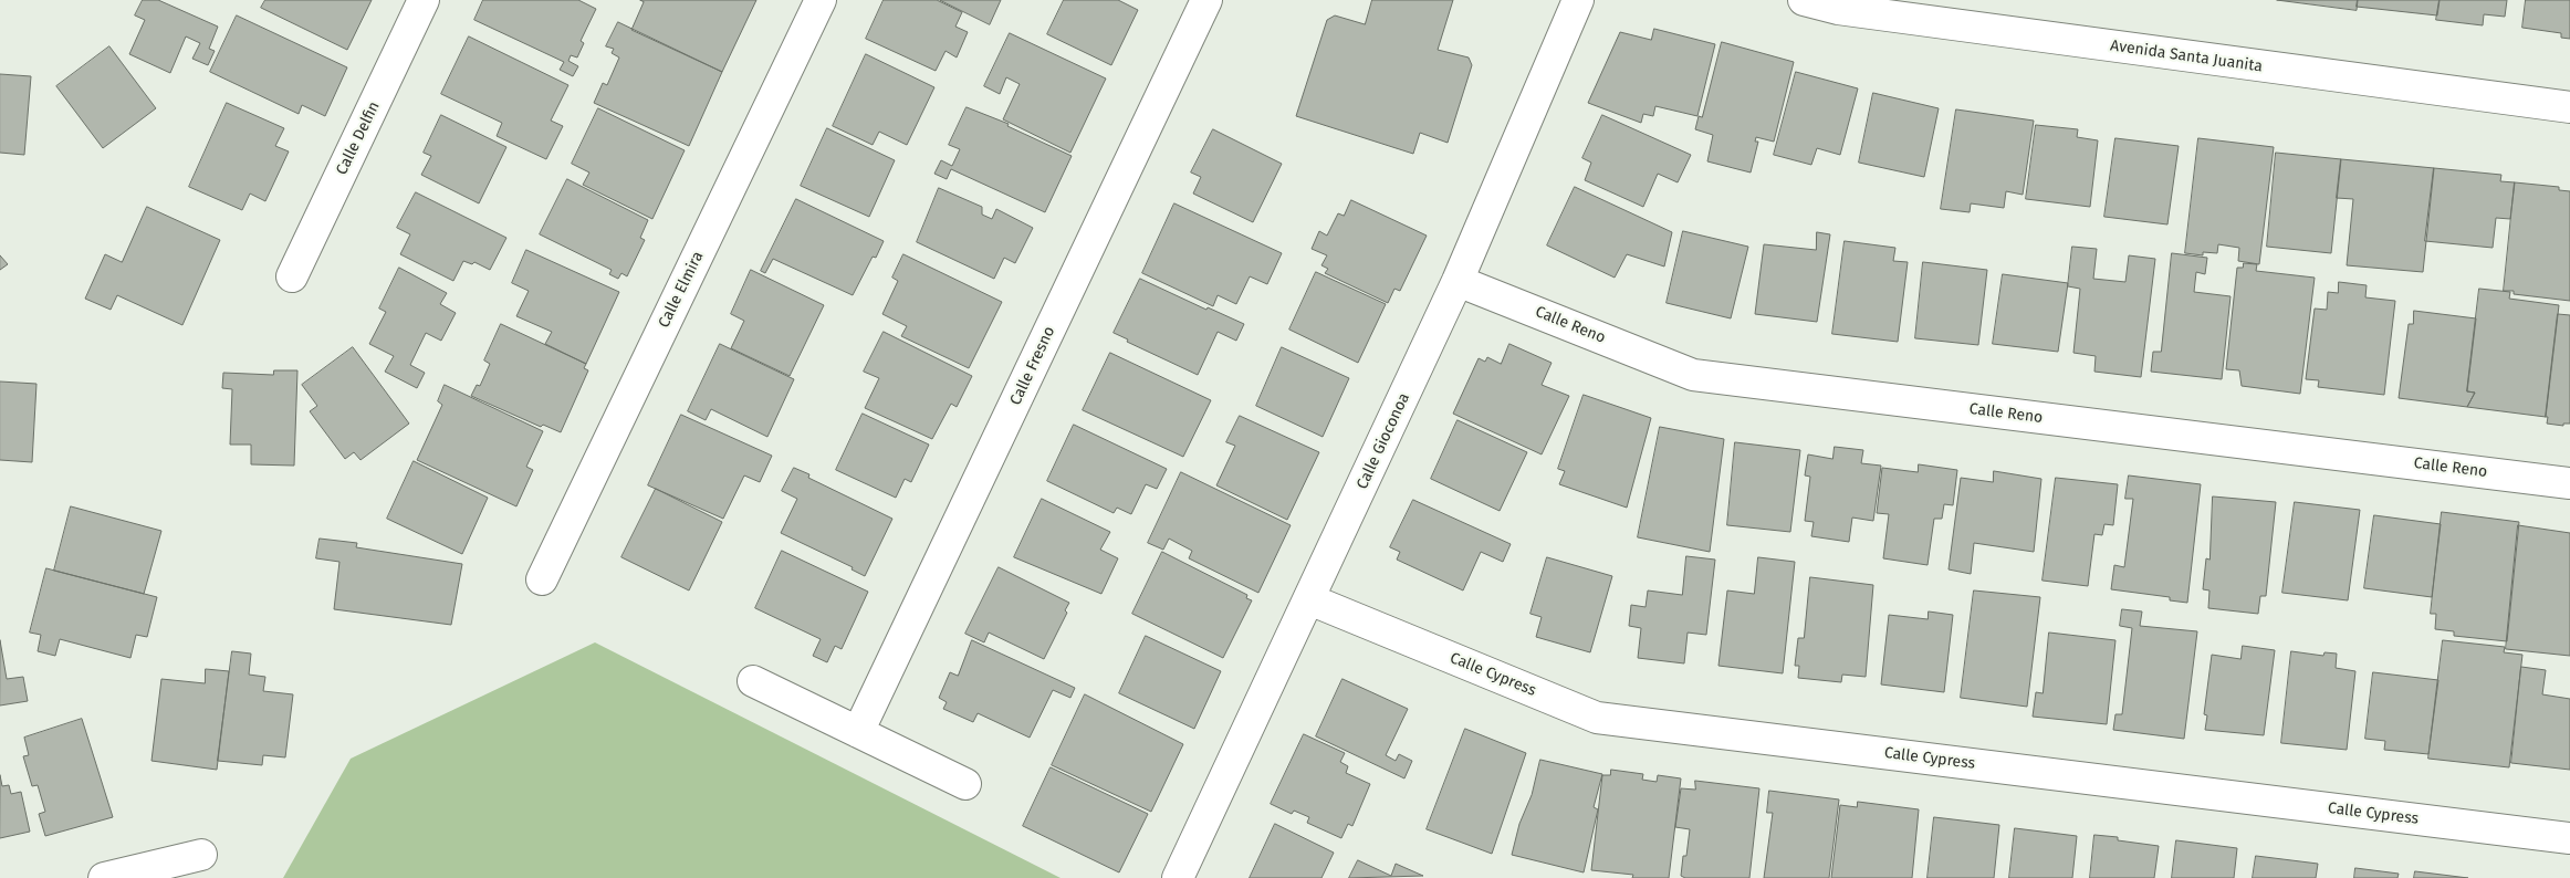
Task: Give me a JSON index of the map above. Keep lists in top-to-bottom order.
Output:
{
  "streets": {
    "street": [
      "Avenida Santa Juanita",
      "Calle Delfin",
      "Calle Elmira",
      "Calle Reno",
      "Calle Fresno",
      "Calle Gioconoa",
      "Calle Cypress"
    ]
  },
  "crossings": [
    ["Calle Reno", "Calle Gioconoa"],
    ["Calle Gioconoa", "Calle Cypress"]
  ]
}
